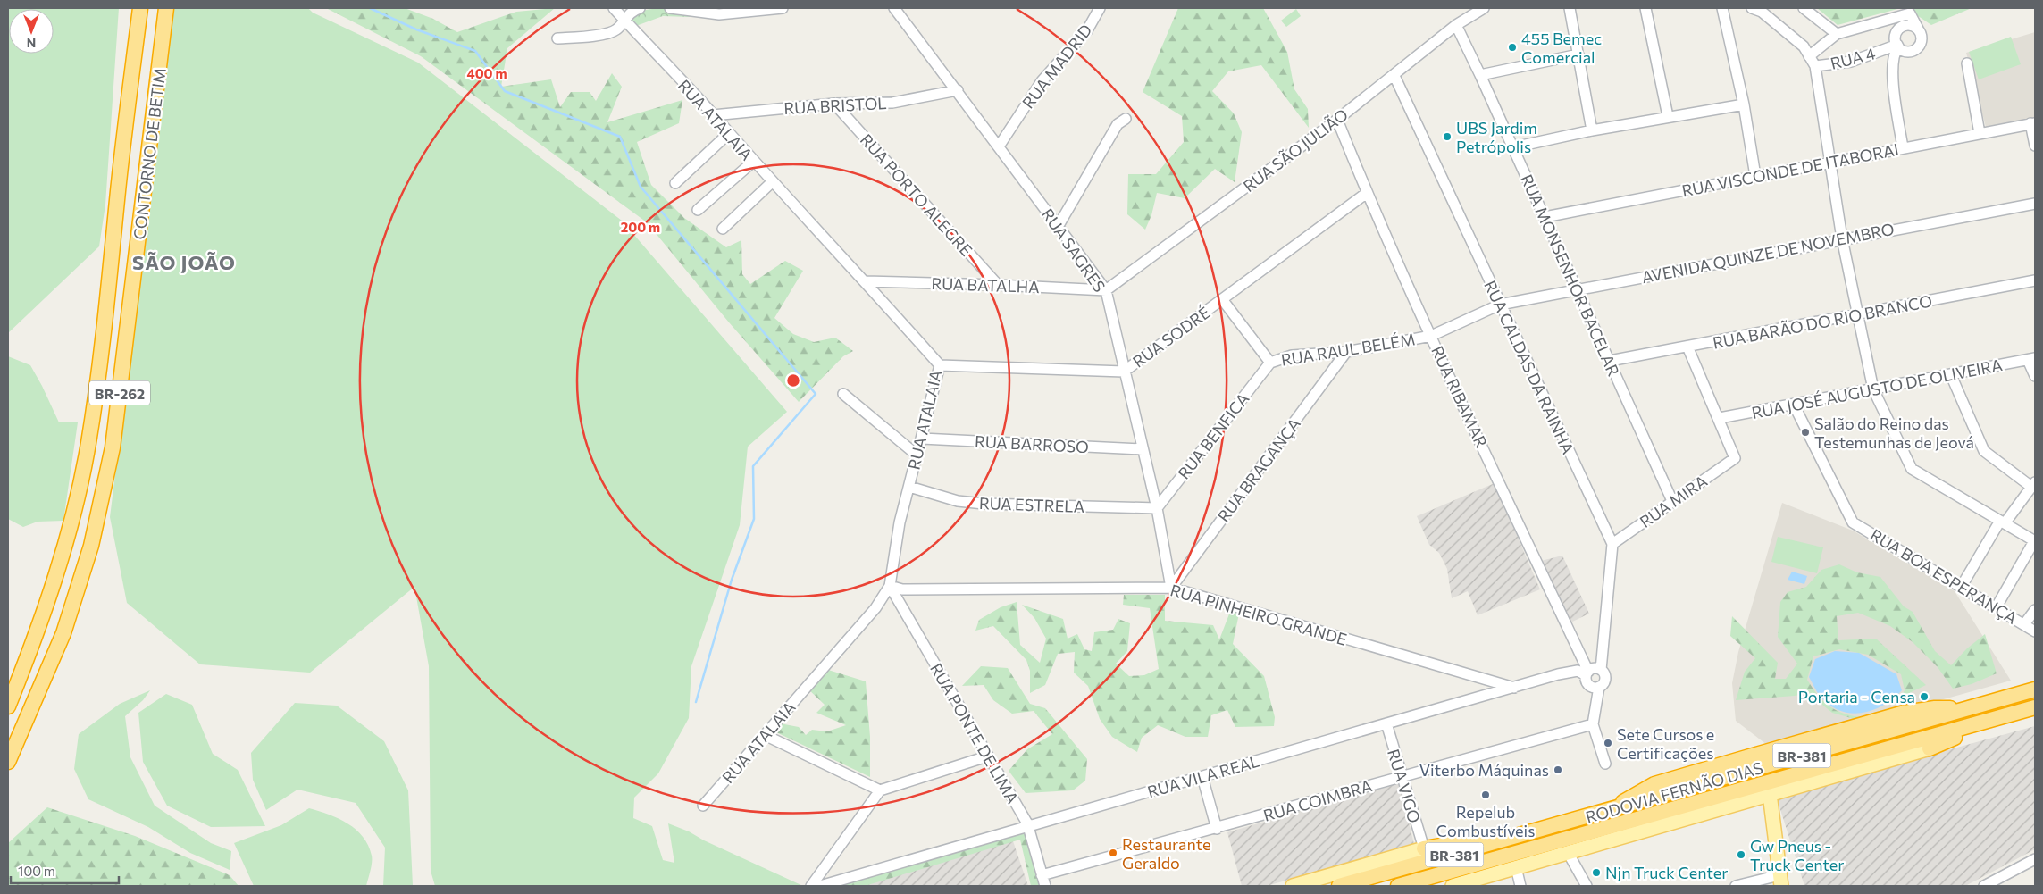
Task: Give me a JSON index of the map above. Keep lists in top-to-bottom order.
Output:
{
  "streets": {
    "highway": [
      "CONTORNO DE BETIM",
      "BR-262",
      "BR-381",
      "RODOVIA FERNÃO DIAS"
    ],
    "street": [
      "RUA 4",
      "RUA MADRID",
      "RUA BRISTOL",
      "RUA ATALAIA",
      "RUA SÃO JULIÃO",
      "RUA VISCONDE DE ITABORAI",
      "RUA PORTO ALEGRE",
      "RUA SAGRES",
      "AVENIDA QUINZE DE NOVEMBRO",
      "RUA MONSENHOR BACELAR",
      "RUA BATALHA",
      "RUA BARÃO DO RIO BRANCO",
      "RUA SODRÉ",
      "RUA RAUL BELÉM",
      "RUA CALDAS DA RAINHA",
      "RUA JOSÉ AUGUSTO DE OLIVEIRA",
      "RUA RIBAMAR",
      "RUA BENFICA",
      "RUA BARROSO",
      "RUA BRAGANÇA",
      "RUA MIRA",
      "RUA ESTRELA",
      "RUA BOA ESPERANÇA",
      "RUA PINHEIRO GRANDE",
      "RUA PONTE DE LIMA",
      "RUA VILA REAL",
      "RUA VIGO",
      "RUA COIMBRA"
    ]
  },
  "crossings": [
    ["RUA MADRID", "RUA SAGRES"],
    ["RUA BRISTOL", "RUA ATALAIA"],
    ["RUA BRISTOL", "RUA PORTO ALEGRE"],
    ["RUA BRISTOL", "RUA SAGRES"],
    ["RUA ATALAIA", "RUA BATALHA"],
    ["RUA ATALAIA", "RUA SODRÉ"],
    ["RUA ATALAIA", "RUA BARROSO"],
    ["RUA ATALAIA", "RUA ESTRELA"],
    ["RUA ATALAIA", "RUA PINHEIRO GRANDE"],
    ["RUA ATALAIA", "RUA PONTE DE LIMA"],
    ["RUA SÃO JULIÃO", "RUA SAGRES"],
    ["RUA SÃO JULIÃO", "RUA MONSENHOR BACELAR"],
    ["RUA SÃO JULIÃO", "RUA BATALHA"],
    ["RUA SÃO JULIÃO", "RUA CALDAS DA RAINHA"],
    ["RUA SÃO JULIÃO", "RUA RIBAMAR"],
    ["RUA VISCONDE DE ITABORAI", "RUA MONSENHOR BACELAR"],
    ["RUA PORTO ALEGRE", "RUA BATALHA"],
    ["RUA SAGRES", "RUA BATALHA"],
    ["RUA SAGRES", "RUA SODRÉ"],
    ["RUA SAGRES", "RUA BENFICA"],
    ["RUA SAGRES", "RUA BARROSO"],
    ["RUA SAGRES", "RUA BRAGANÇA"],
    ["RUA SAGRES", "RUA ESTRELA"],
    ["RUA SAGRES", "RUA PINHEIRO GRANDE"],
    ["AVENIDA QUINZE DE NOVEMBRO", "RUA MONSENHOR BACELAR"],
    ["AVENIDA QUINZE DE NOVEMBRO", "RUA RAUL BELÉM"],
    ["AVENIDA QUINZE DE NOVEMBRO", "RUA CALDAS DA RAINHA"],
    ["RUA MONSENHOR BACELAR", "RUA BARÃO DO RIO BRANCO"],
    ["RUA MONSENHOR BACELAR", "RUA MIRA"],
    ["RUA SODRÉ", "RUA RIBAMAR"],
    ["RUA RAUL BELÉM", "RUA CALDAS DA RAINHA"],
    ["RUA RAUL BELÉM", "RUA RIBAMAR"],
    ["RUA RAUL BELÉM", "RUA BENFICA"],
    ["RUA RAUL BELÉM", "RUA BRAGANÇA"],
    ["RUA CALDAS DA RAINHA", "RUA MIRA"],
    ["RUA JOSÉ AUGUSTO DE OLIVEIRA", "RUA MIRA"],
    ["RUA JOSÉ AUGUSTO DE OLIVEIRA", "RUA BOA ESPERANÇA"],
    ["RUA RIBAMAR", "RUA VILA REAL"],
    ["RUA BENFICA", "RUA ESTRELA"],
    ["RUA BRAGANÇA", "RUA PINHEIRO GRANDE"],
    ["RUA PINHEIRO GRANDE", "RUA PONTE DE LIMA"],
    ["RUA PINHEIRO GRANDE", "RUA VILA REAL"],
    ["RUA PONTE DE LIMA", "RUA VILA REAL"],
    ["RUA PONTE DE LIMA", "RUA COIMBRA"],
    ["BR-381", "RUA VIGO"],
    ["BR-381", "RODOVIA FERNÃO DIAS"],
    ["RUA VILA REAL", "RUA VIGO"],
    ["RUA VIGO", "RUA COIMBRA"]
  ],
  "districts": ["SÃO JOÃO"],
  "places": [
    "455 Bemec Comercial",
    "UBS Jardim Petrópolis",
    "Salão do Reino das Testemunhas de Jeová",
    "Portaria - Censa",
    "Sete Cursos e Certificações",
    "Viterbo Máquinas",
    "Repelub Combustíveis",
    "Restaurante Geraldo",
    "Gw Pneus - Truck Center",
    "Njn Truck Center"
  ],
  "scale_bar": "100 m",
  "north": "bottom",
  "rings": ["400 m", "200 m"]
}
